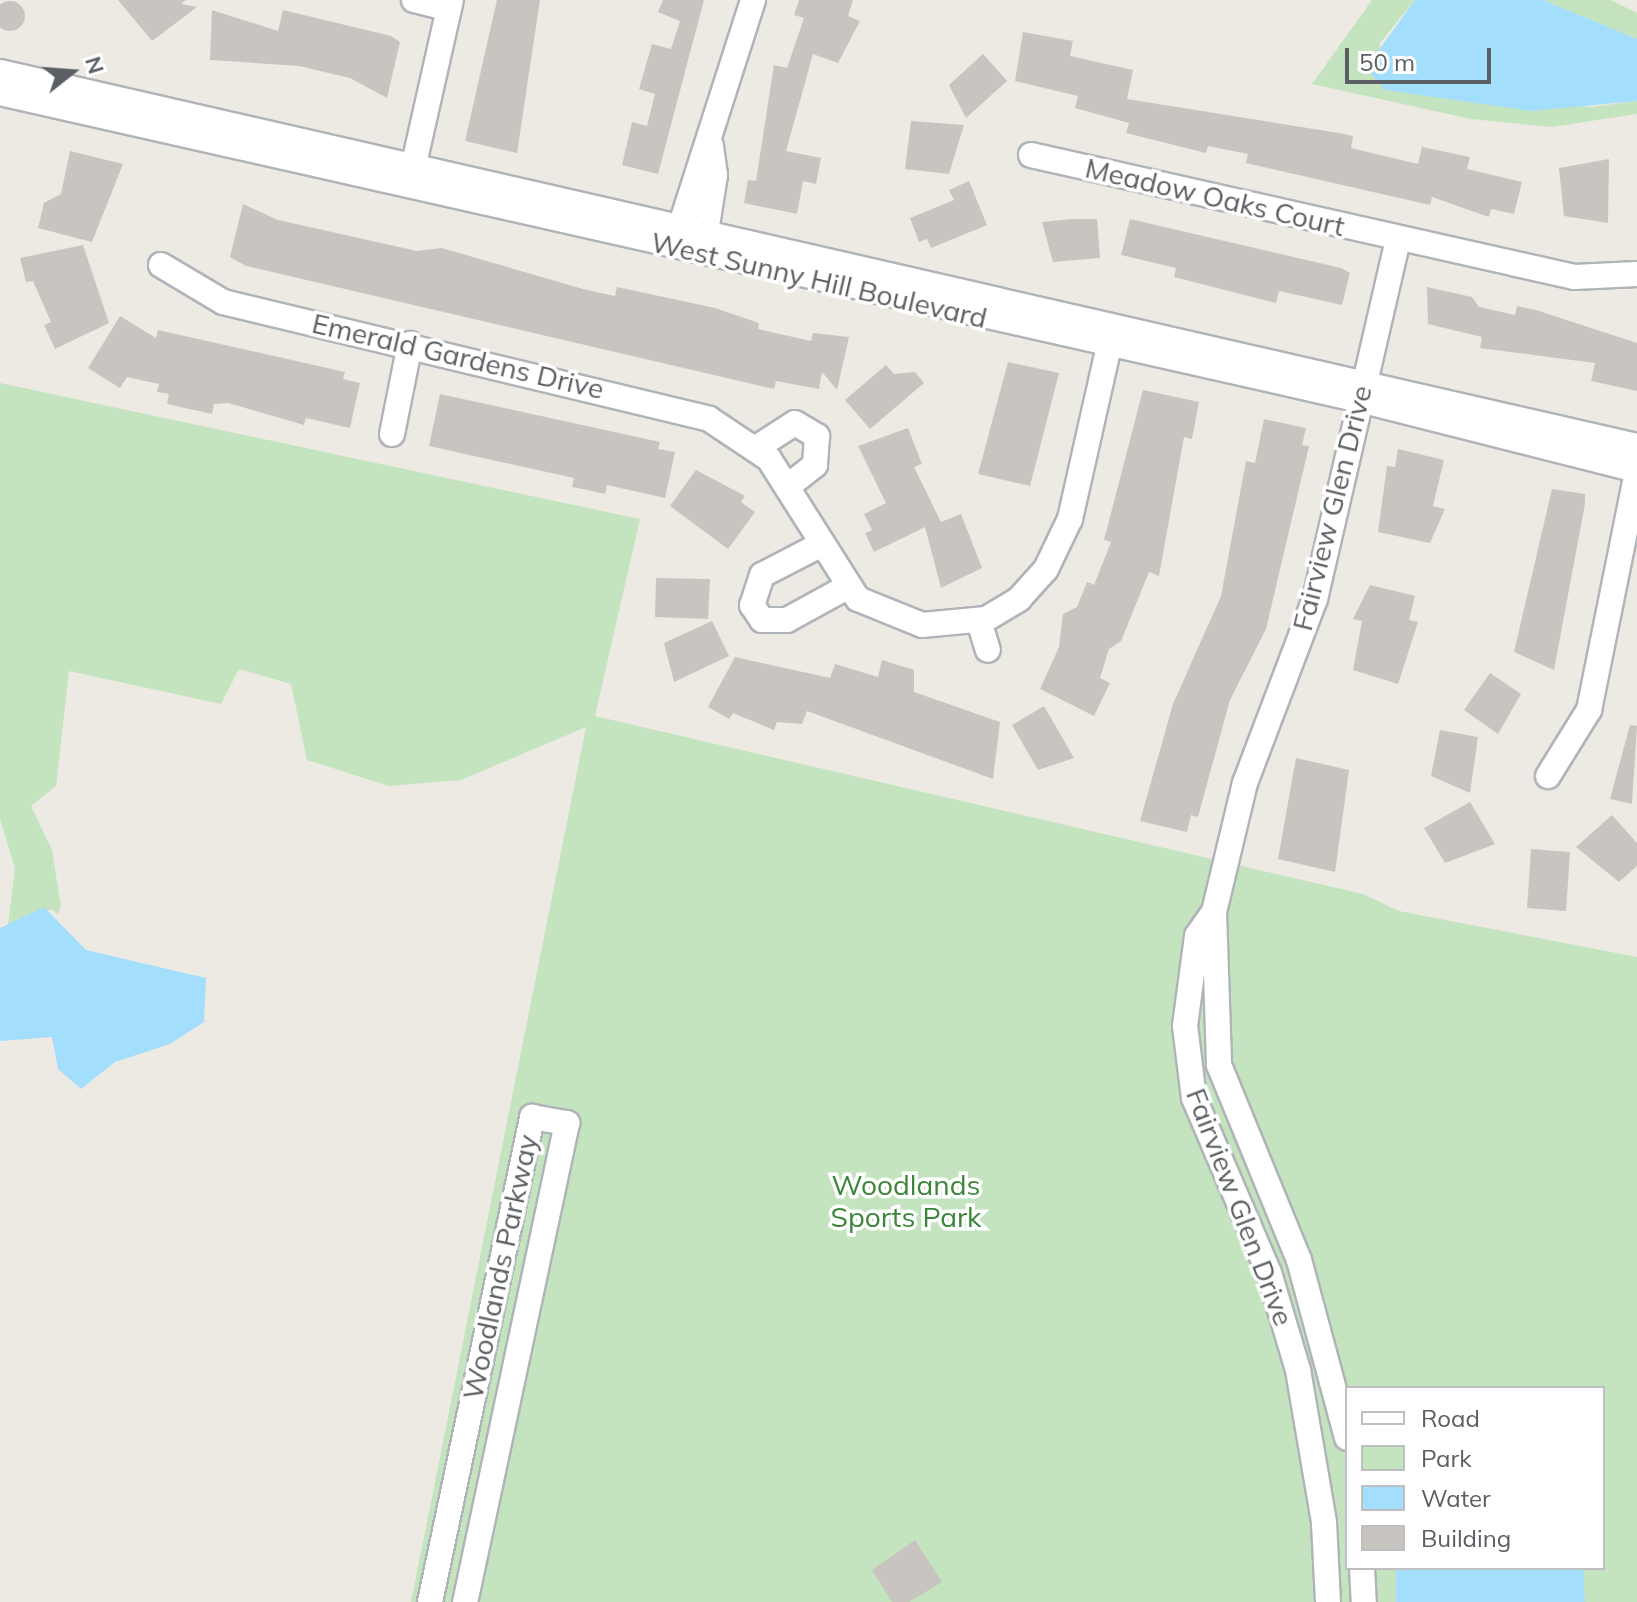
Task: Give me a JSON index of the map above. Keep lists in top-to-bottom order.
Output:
{
  "streets": {
    "street": [
      "Meadow Oaks Court",
      "West Sunny Hill Boulevard",
      "Emerald Gardens Drive",
      "Fairview Glen Drive",
      "Woodlands Parkway"
    ]
  },
  "crossings": [
    ["Meadow Oaks Court", "Fairview Glen Drive"],
    ["West Sunny Hill Boulevard", "Emerald Gardens Drive"],
    ["West Sunny Hill Boulevard", "Fairview Glen Drive"]
  ],
  "parks": ["Woodlands Sports Park"],
  "legend": [
    "Road",
    "Park",
    "Water",
    "Building"
  ],
  "scale_bar": "50 m",
  "north": "right"
}
